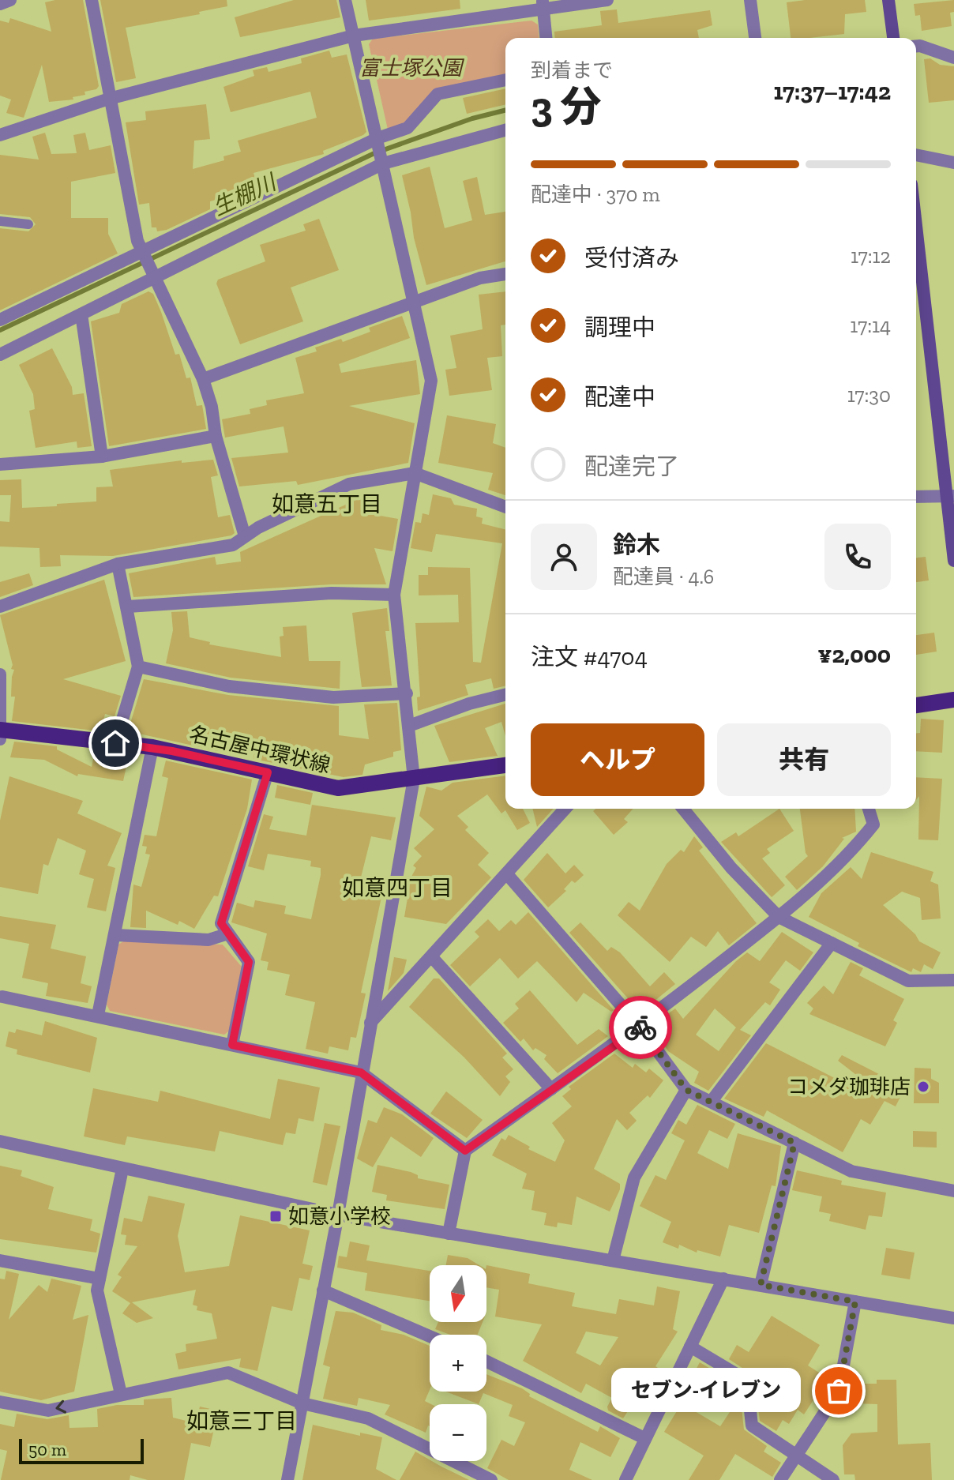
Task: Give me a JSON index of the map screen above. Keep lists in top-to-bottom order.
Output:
{
  "streets": {
    "main road": ["名古屋中環状線"]
  },
  "districts": ["如意五丁目", "如意四丁目", "如意三丁目"],
  "water": ["生棚川"],
  "parks": ["富士塚公園"],
  "places": {
    "other": ["コメダ珈琲店", "セブン-イレブン"],
    "transit": ["如意小学校"]
  },
  "scale_bar": "50 m",
  "north": "bottom",
  "page": {
    "heading": ["3 分", "到着まで", "17:37–17:42"],
    "panel": [
      "鈴木",
      "配達員 · 4.6",
      "注文 #4704",
      "¥2,000"
    ],
    "bar": "配達中 · 370 m",
    "list": [
      ["受付済み", "17:12"],
      ["調理中", "17:14"],
      ["配達中", "17:30"],
      "配達完了"
    ],
    "buttons": ["ヘルプ", "共有"],
    "map_buttons": ["+", "−"],
    "bubble": "セブン-イレブン",
    "scale": "50 m"
  }
}
